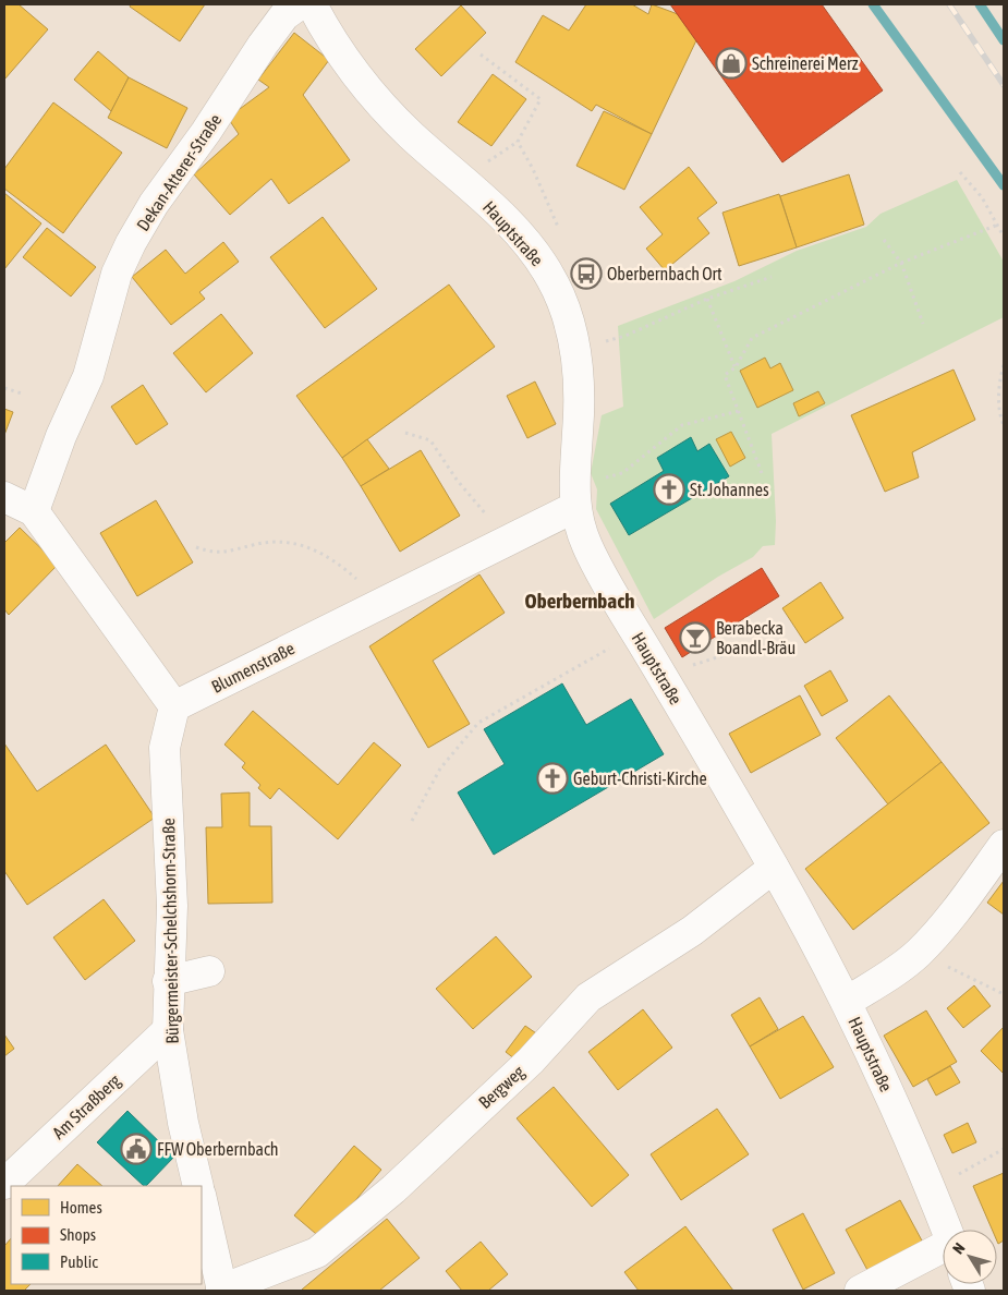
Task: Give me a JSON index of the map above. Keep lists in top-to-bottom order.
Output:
{
  "streets": {
    "street": [
      "Dekan-Atterer-Straße",
      "Hauptstraße",
      "Blumenstraße",
      "Bürgermeister-Schelchshorn-Straße",
      "Bergweg",
      "Am Straßberg"
    ]
  },
  "crossings": [
    ["Hauptstraße", "Blumenstraße"],
    ["Hauptstraße", "Bergweg"],
    ["Blumenstraße", "Bürgermeister-Schelchshorn-Straße"],
    ["Bürgermeister-Schelchshorn-Straße", "Am Straßberg"]
  ],
  "districts": ["Oberbernbach"],
  "places": {
    "shop": ["Schreinerei Merz"],
    "bus stop": ["Oberbernbach Ort"],
    "church": ["St. Johannes", "Geburt-Christi-Kirche"],
    "bar": ["Berabecka Boandl-Bräu"],
    "public building": ["FFW Oberbernbach"]
  },
  "legend": ["Homes", "Shops", "Public"],
  "north": "top left"
}
